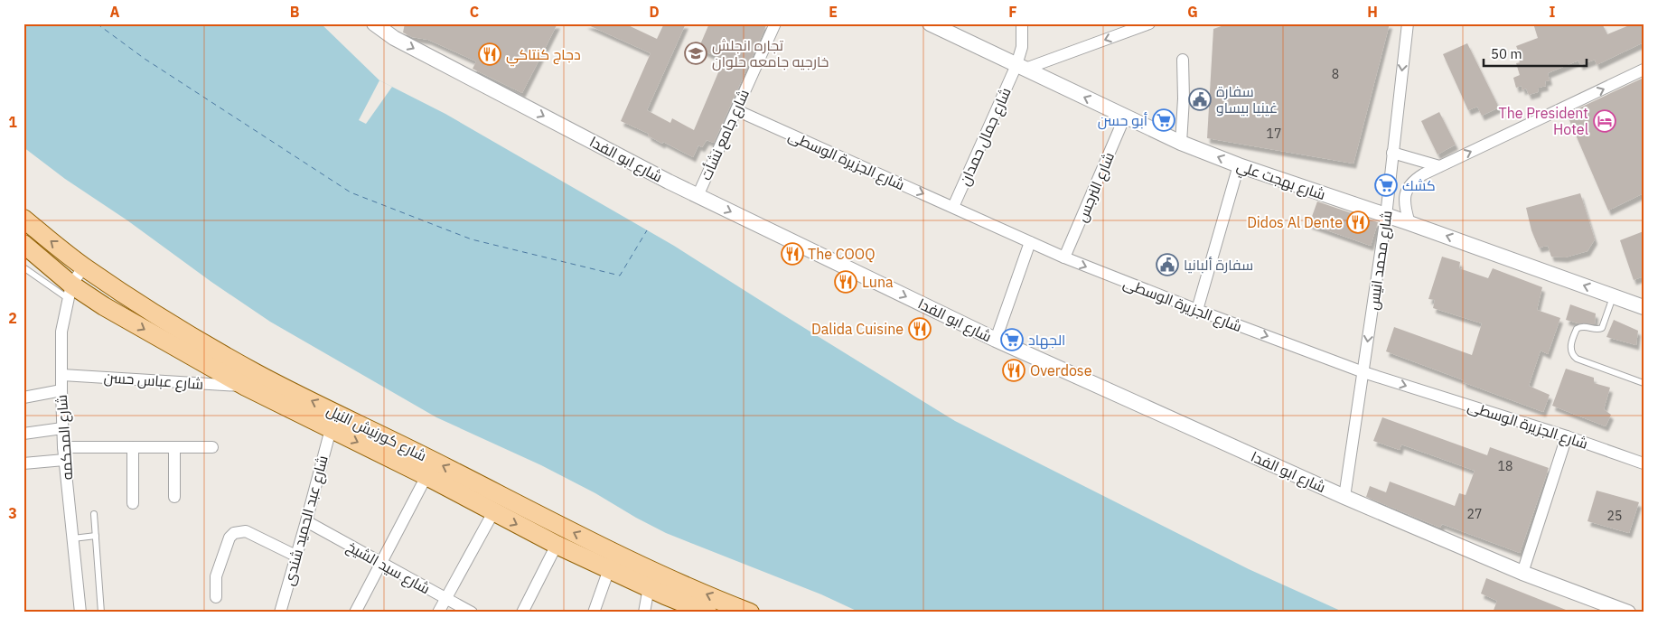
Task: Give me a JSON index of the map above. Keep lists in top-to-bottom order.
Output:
{
  "streets": {
    "main road": ["شارع كورنيش النيل"],
    "street": [
      "شارع جامع نشأت",
      "شارع جمال حمدان",
      "شارع ابو الفدا",
      "شارع الجزيرة الوسطى",
      "شارع بهجت علي",
      "شارع النرجس",
      "شارع محمد انيس",
      "شارع عباس حسن",
      "شارع المحكمه",
      "شارع عبد الحميد شندى",
      "شارع سيد الشيخ"
    ]
  },
  "crossings": [
    ["شارع جامع نشأت", "شارع ابو الفدا"],
    ["شارع جامع نشأت", "شارع الجزيرة الوسطى"],
    ["شارع جمال حمدان", "شارع الجزيرة الوسطى"],
    ["شارع جمال حمدان", "شارع بهجت علي"],
    ["شارع ابو الفدا", "شارع محمد انيس"],
    ["شارع الجزيرة الوسطى", "شارع النرجس"],
    ["شارع الجزيرة الوسطى", "شارع محمد انيس"],
    ["شارع بهجت علي", "شارع النرجس"],
    ["شارع بهجت علي", "شارع محمد انيس"],
    ["شارع عباس حسن", "شارع كورنيش النيل"],
    ["شارع عباس حسن", "شارع المحكمه"],
    ["شارع كورنيش النيل", "شارع المحكمه"],
    ["شارع كورنيش النيل", "شارع عبد الحميد شندى"],
    ["شارع عبد الحميد شندى", "شارع سيد الشيخ"]
  ],
  "one_way": [
    "شارع ابو الفدا",
    "شارع الجزيرة الوسطى",
    "شارع بهجت علي",
    "شارع محمد انيس"
  ],
  "places": {
    "school or university": ["تجاره انجلش خارجيه جامعه حلوان"],
    "restaurant": [
      "دجاج كنتاكي",
      "Didos Al Dente",
      "The COOQ",
      "Luna",
      "Dalida Cuisine",
      "Overdose"
    ],
    "public building": ["سفارة غينيا بيساو", "سفارة ألبانيا"],
    "supermarket": ["أبو حسن", "كشك", "الجهاد"],
    "hotel": ["The President Hotel"]
  },
  "house_numbers": [
    "8",
    "17",
    "18",
    "27",
    "25"
  ],
  "scale_bar": "50 m",
  "grid": {
    "columns": [
      "A",
      "B",
      "C",
      "D",
      "E",
      "F",
      "G",
      "H",
      "I"
    ],
    "rows": ["1", "2", "3"]
  }
}
